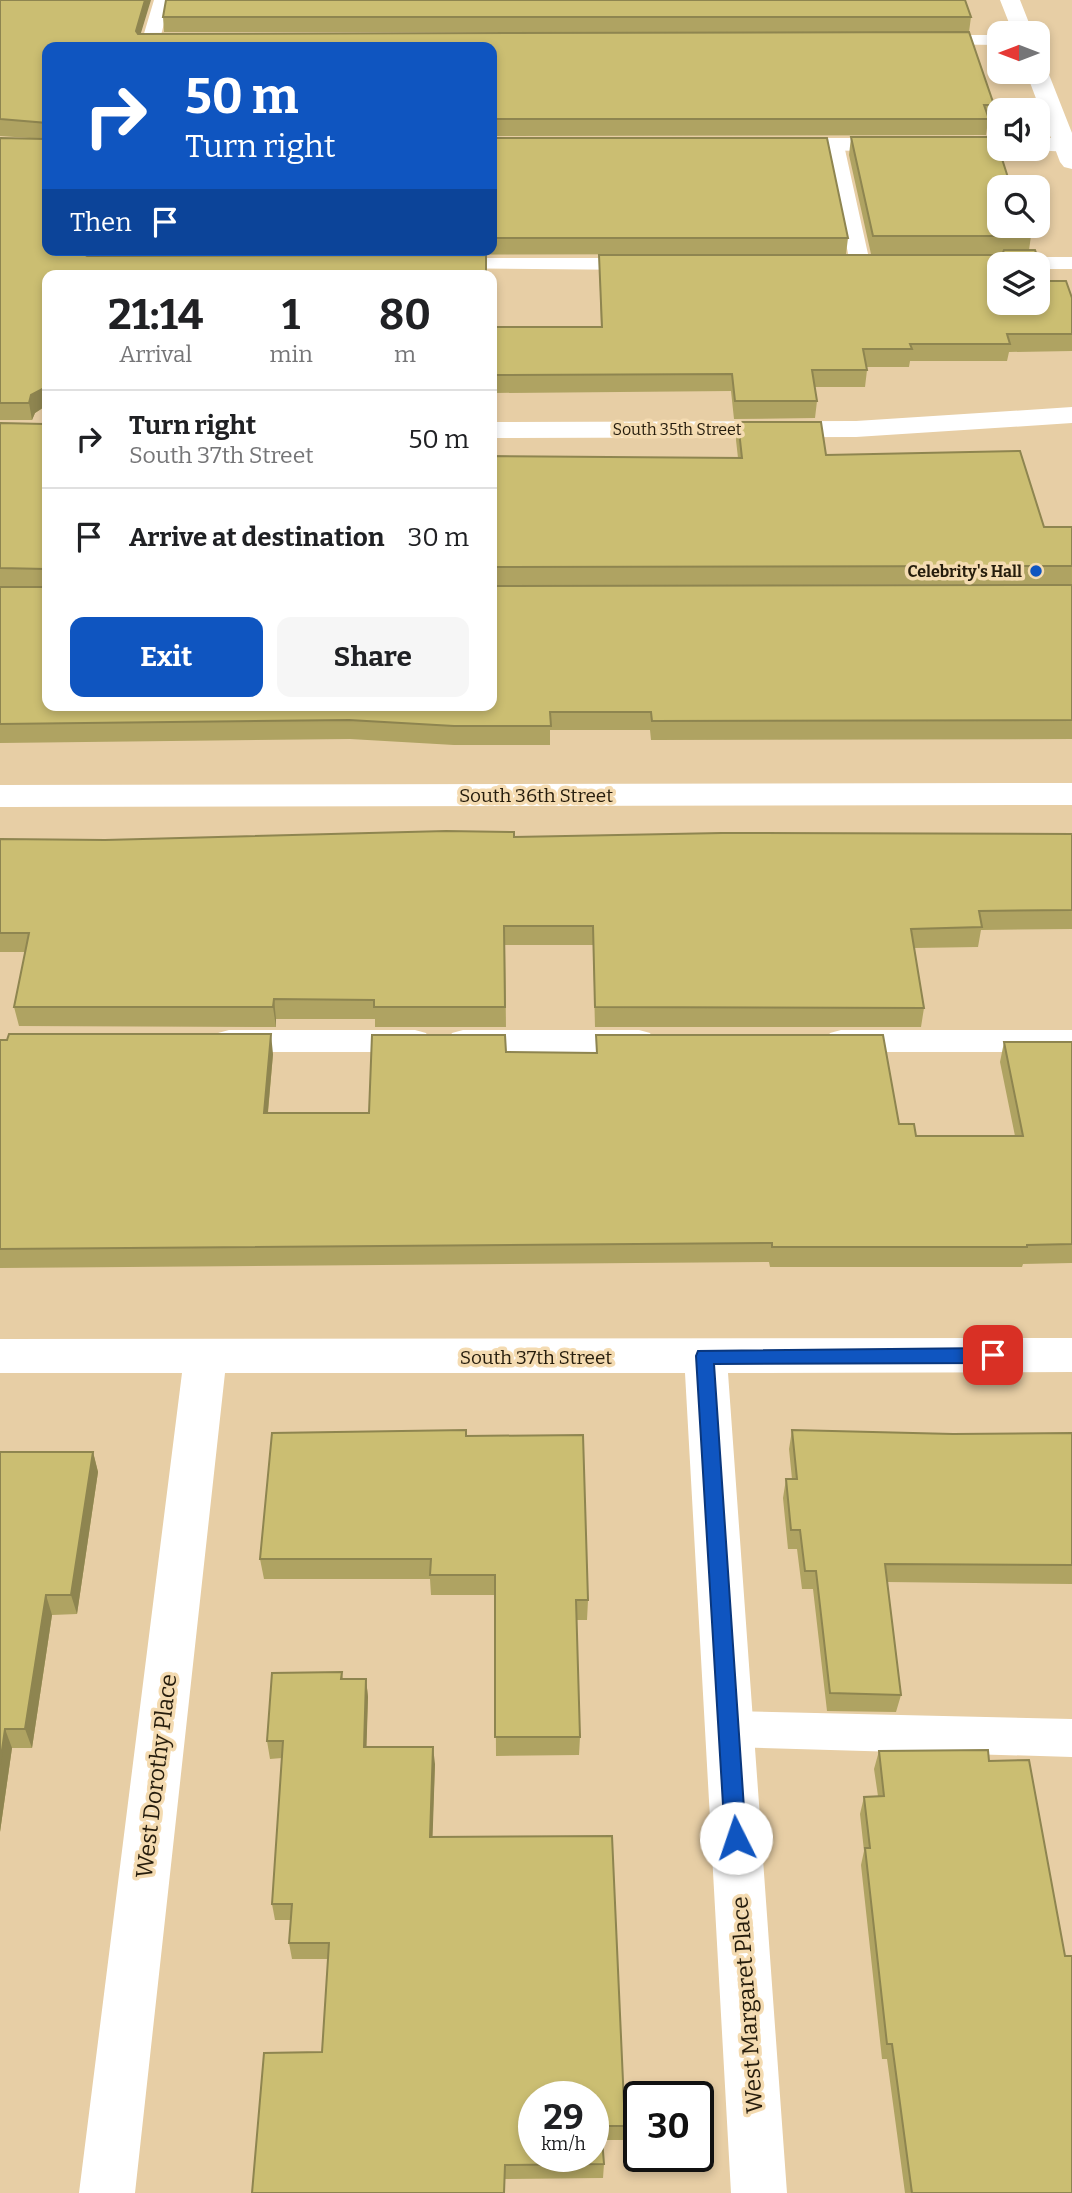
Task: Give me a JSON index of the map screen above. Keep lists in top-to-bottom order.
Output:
{
  "streets": {
    "street": [
      "South 35th Street",
      "South 36th Street",
      "South 37th Street",
      "West Dorothy Place",
      "West Margaret Place"
    ]
  },
  "crossings": [
    ["South 37th Street", "West Dorothy Place"],
    ["South 37th Street", "West Margaret Place"]
  ],
  "places": ["Celebrity's Hall"],
  "north": "left",
  "page": {
    "turn": ["50 m", "Turn right"],
    "then": "Then",
    "eta": [
      "21:14",
      "Arrival",
      "1",
      "min",
      "80",
      "m"
    ],
    "list": [
      {
        "name": "Turn right",
        "note": "South 37th Street",
        "value": "50 m"
      },
      {
        "name": "Arrive at destination",
        "value": "30 m"
      }
    ],
    "buttons": ["Exit", "Share"],
    "speed": "29 km/h",
    "limit": "30"
  }
}
